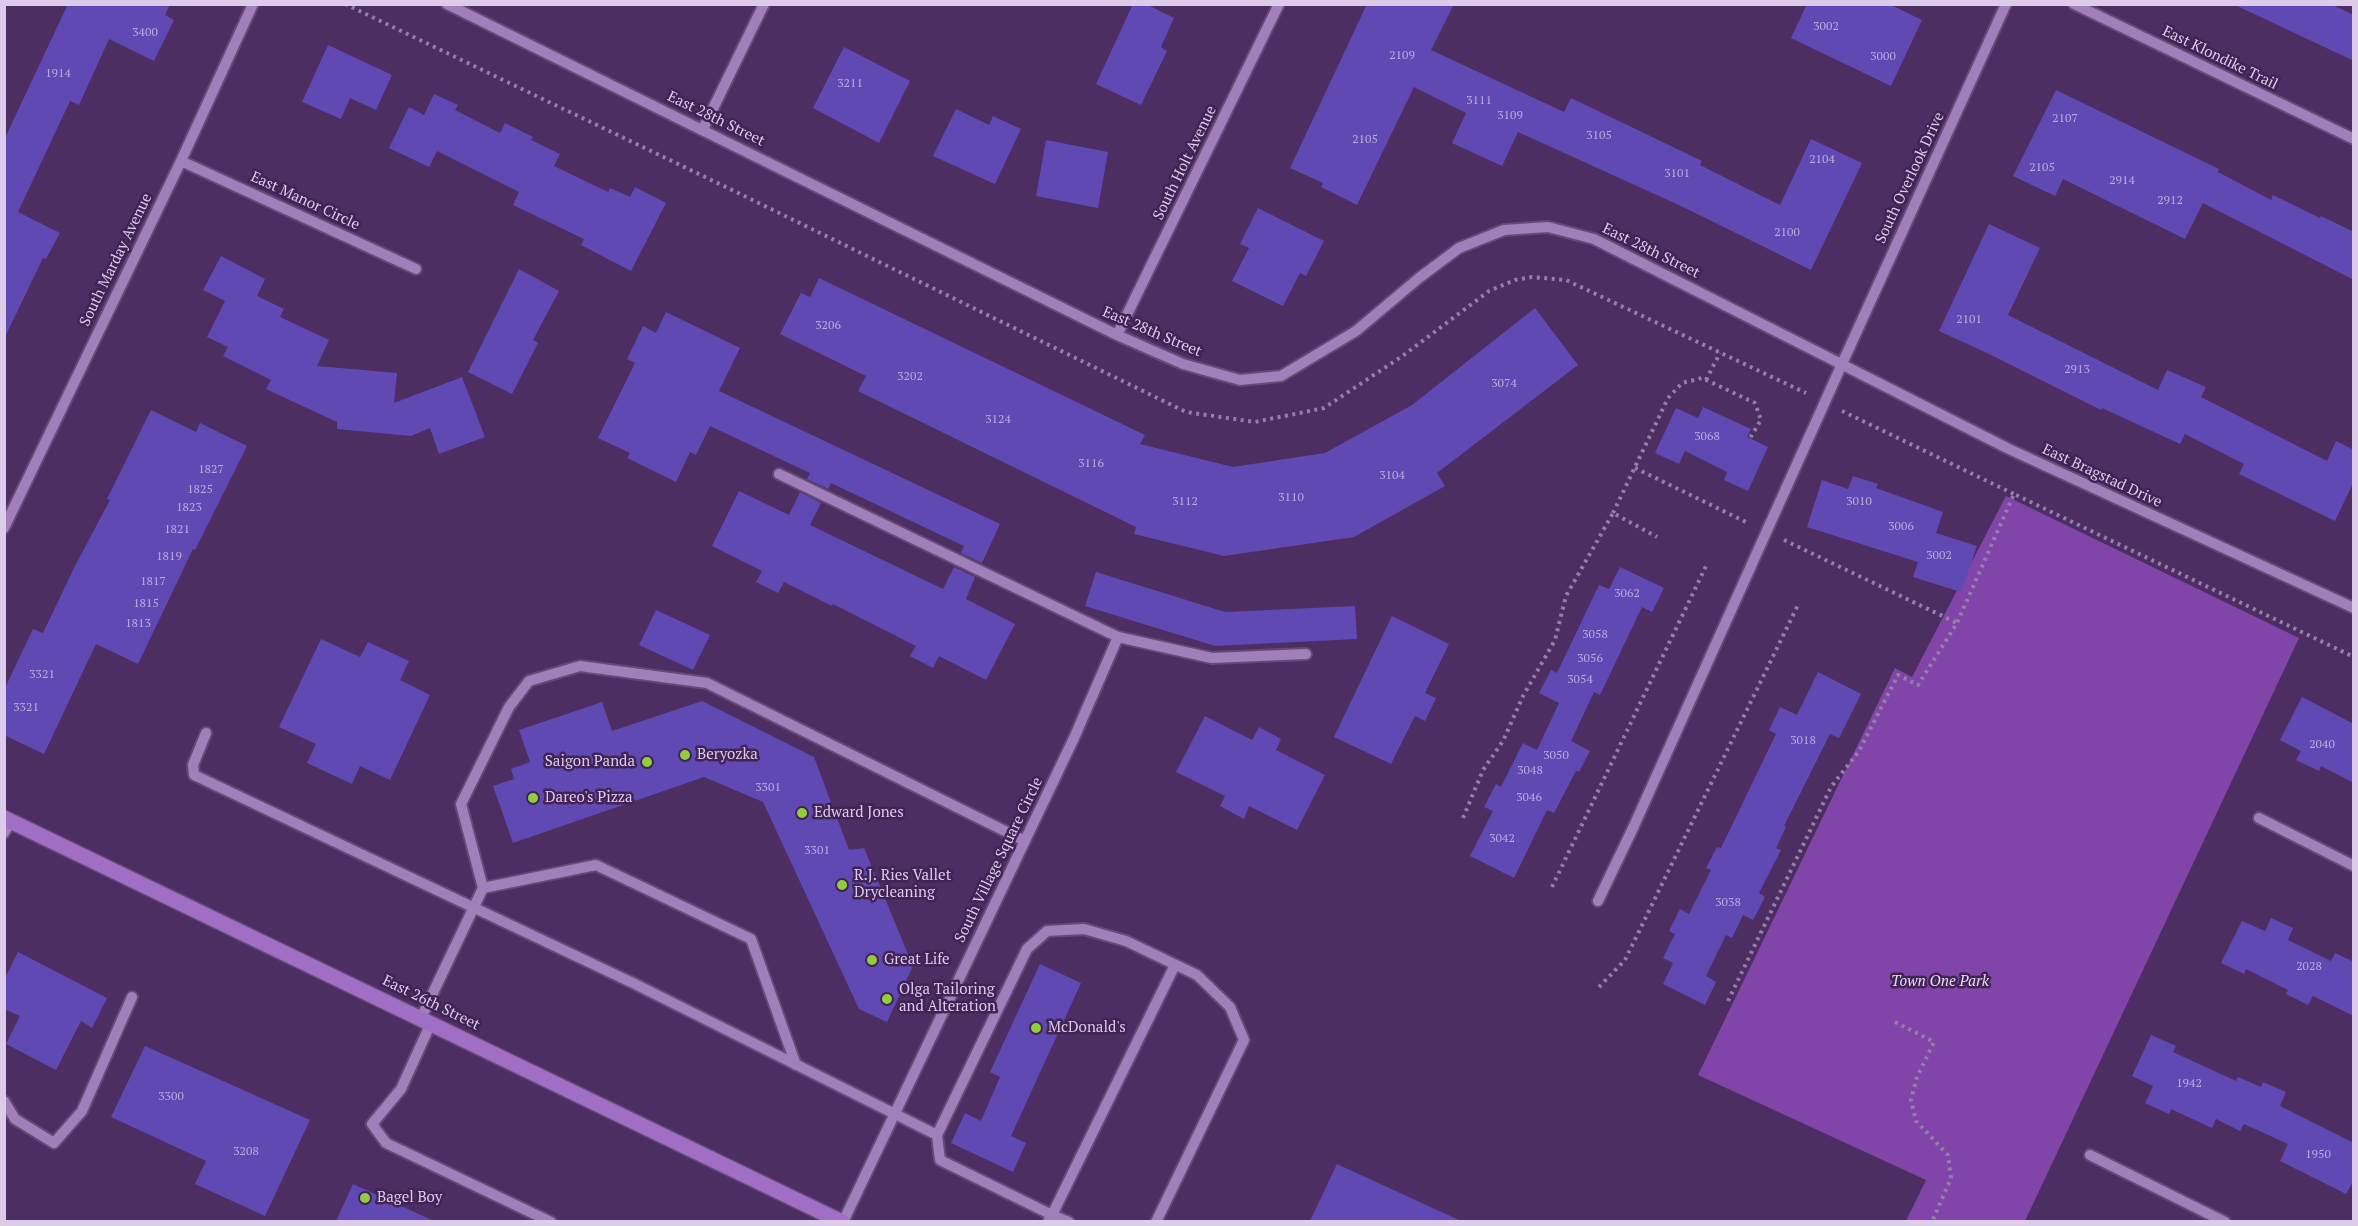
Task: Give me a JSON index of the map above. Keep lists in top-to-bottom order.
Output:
{
  "streets": {
    "main road": ["East 26th Street"],
    "street": [
      "East Klondike Trail",
      "East 28th Street",
      "South Holt Avenue",
      "South Overlook Drive",
      "East Manor Circle",
      "South Marday Avenue",
      "East Bragstad Drive",
      "South Village Square Circle"
    ]
  },
  "crossings": [
    ["East 28th Street", "South Holt Avenue"],
    ["East 28th Street", "South Overlook Drive"],
    ["East 28th Street", "East Bragstad Drive"],
    ["South Overlook Drive", "East Bragstad Drive"],
    ["East Manor Circle", "South Marday Avenue"],
    ["South Village Square Circle", "East 26th Street"]
  ],
  "parks": ["Town One Park"],
  "places": [
    "Beryozka",
    "Saigon Panda",
    "Dareo's Pizza",
    "Edward Jones",
    "R.J. Ries Vallet Drycleaning",
    "Great Life",
    "Olga Tailoring and Alteration",
    "McDonald's",
    "Bagel Boy"
  ],
  "house_numbers": [
    "3002",
    "3400",
    "2109",
    "3000",
    "1914",
    "3211",
    "3111",
    "3109",
    "2107",
    "3105",
    "2105",
    "2104",
    "2105",
    "3101",
    "2914",
    "2912",
    "2100",
    "2101",
    "3206",
    "2913",
    "3202",
    "3074",
    "3124",
    "3068",
    "3116",
    "1827",
    "3104",
    "1825",
    "3110",
    "3112",
    "3010",
    "1823",
    "3006",
    "1821",
    "3002",
    "1819",
    "1817",
    "3062",
    "1815",
    "1813",
    "3058",
    "3056",
    "3321",
    "3054",
    "3321",
    "3018",
    "2040",
    "3050",
    "3048",
    "3301",
    "3046",
    "3042",
    "3301",
    "3038",
    "2028",
    "1942",
    "3300",
    "3208",
    "1950"
  ]
}
